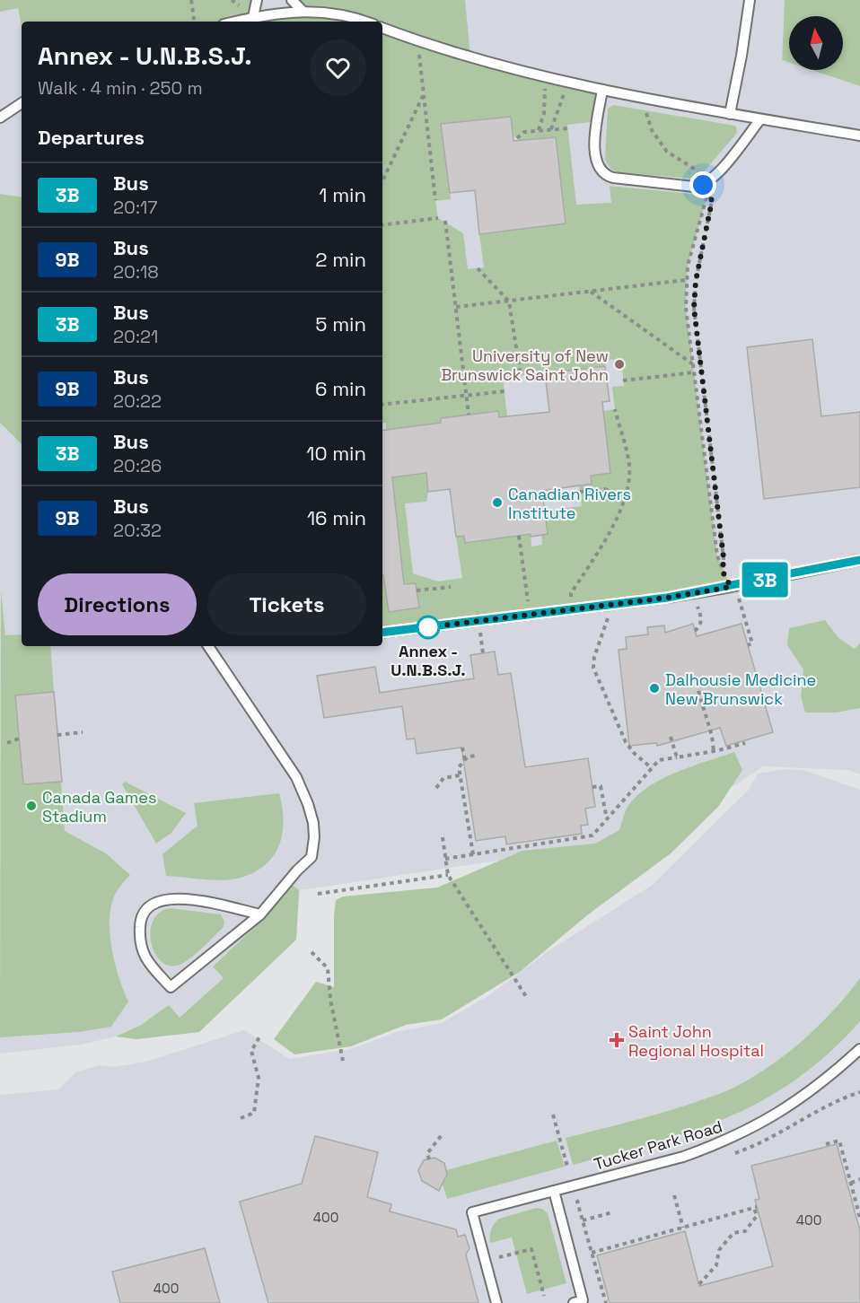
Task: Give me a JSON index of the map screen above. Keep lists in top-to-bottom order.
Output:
{
  "streets": {
    "lane": ["Tucker Park Road"]
  },
  "places": {
    "other": [
      "University of New Brunswick Saint John",
      "Canadian Rivers Institute",
      "Annex - U.N.B.S.J.",
      "Dalhousie Medicine New Brunswick",
      "Canada Games Stadium"
    ],
    "health": ["Saint John Regional Hospital"]
  },
  "lines": ["bus line 3B"],
  "house_numbers": ["400", "400", "400"],
  "north": "top",
  "page": {
    "on_map": "3B",
    "heading": [
      ["Annex - U.N.B.S.J.", "Walk · 4 min · 250 m"],
      "Departures"
    ],
    "list": [
      {
        "mark": "3B",
        "name": "Bus",
        "note": "20:17",
        "value": "1 min"
      },
      {
        "mark": "9B",
        "name": "Bus",
        "note": "20:18",
        "value": "2 min"
      },
      {
        "mark": "3B",
        "name": "Bus",
        "note": "20:21",
        "value": "5 min"
      },
      {
        "mark": "9B",
        "name": "Bus",
        "note": "20:22",
        "value": "6 min"
      },
      {
        "mark": "3B",
        "name": "Bus",
        "note": "20:26",
        "value": "10 min"
      },
      {
        "mark": "9B",
        "name": "Bus",
        "note": "20:32",
        "value": "16 min"
      }
    ],
    "buttons": ["Directions", "Tickets"]
  }
}
